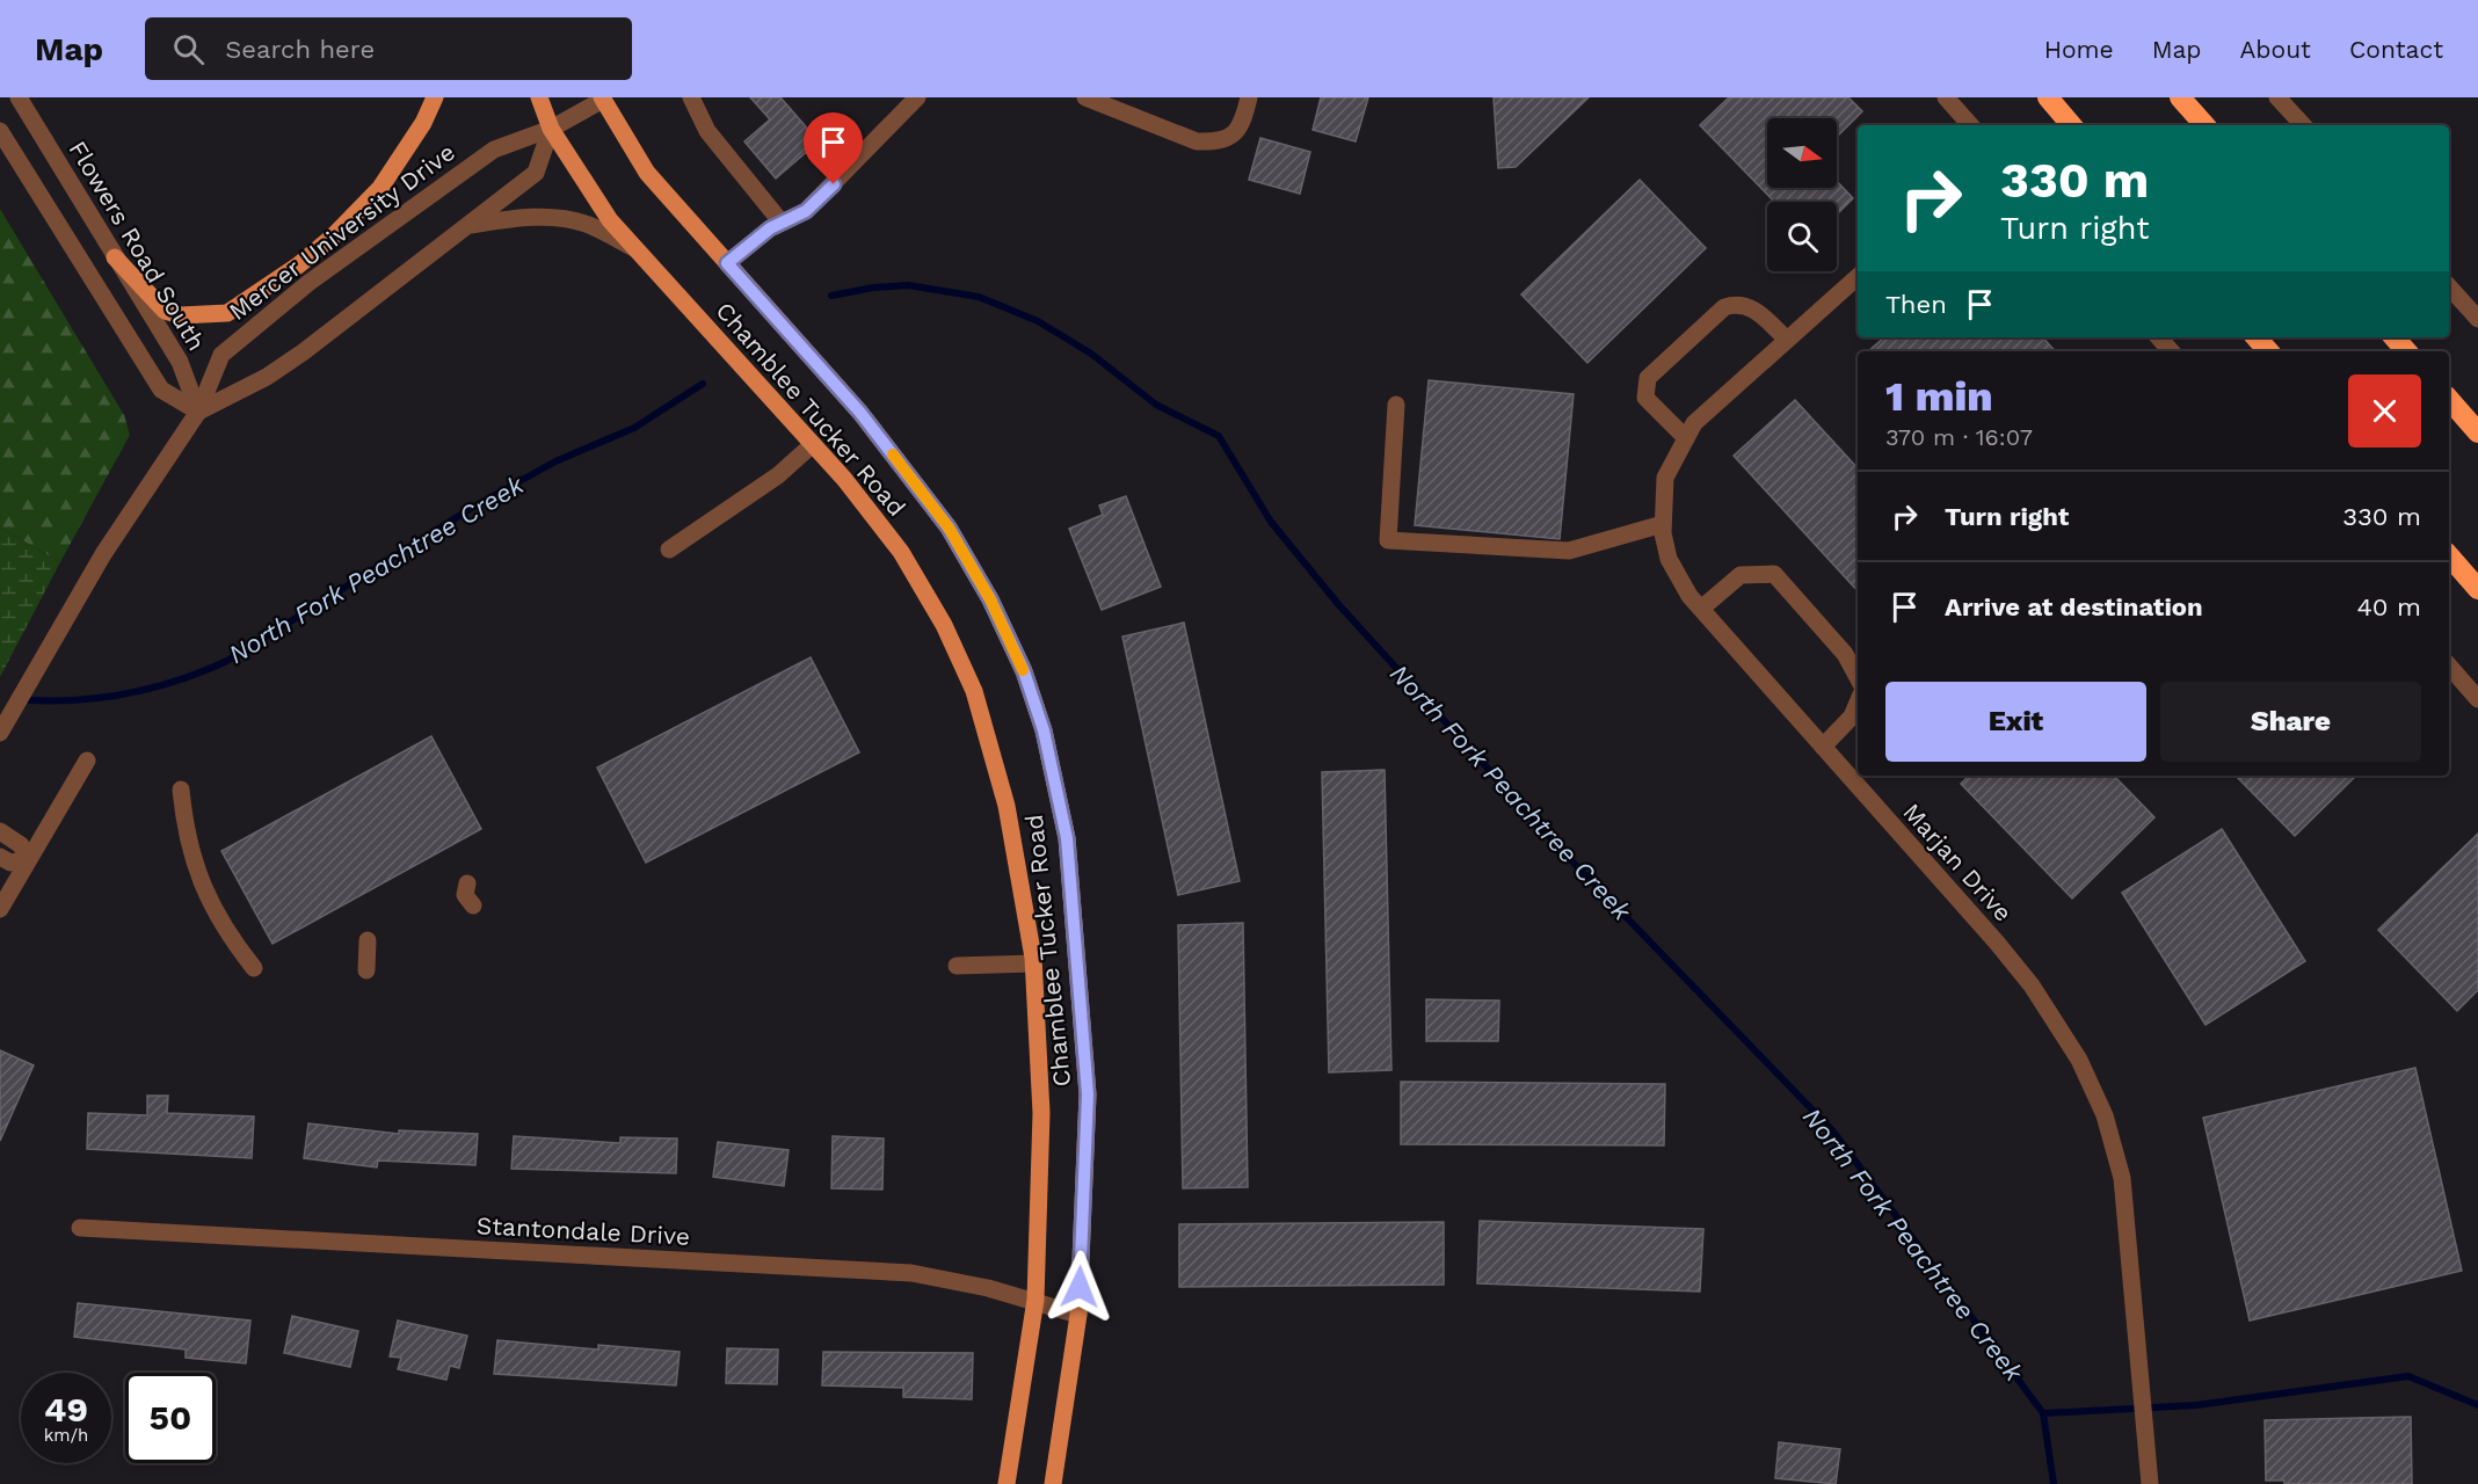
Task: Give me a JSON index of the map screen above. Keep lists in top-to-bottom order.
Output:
{
  "streets": {
    "main road": ["Chamblee Tucker Road"],
    "street": [
      "Mercer University Drive",
      "Flowers Road South",
      "Marjan Drive",
      "Stantondale Drive"
    ]
  },
  "crossings": [
    ["Mercer University Drive", "Flowers Road South"],
    ["Mercer University Drive", "Chamblee Tucker Road"],
    ["Chamblee Tucker Road", "Stantondale Drive"]
  ],
  "water": ["North Fork Peachtree Creek"],
  "north": "right",
  "page": {
    "header": "Map",
    "search": "Search here",
    "nav": [
      "Home",
      "Map",
      "About",
      "Contact"
    ],
    "turn": ["330 m", "Turn right"],
    "then": "Then",
    "heading": ["1 min", "370 m · 16:07"],
    "list": [
      {
        "name": "Turn right",
        "value": "330 m"
      },
      {
        "name": "Arrive at destination",
        "value": "40 m"
      }
    ],
    "buttons": ["Exit", "Share"],
    "speed": "49 km/h",
    "limit": "50"
  }
}
